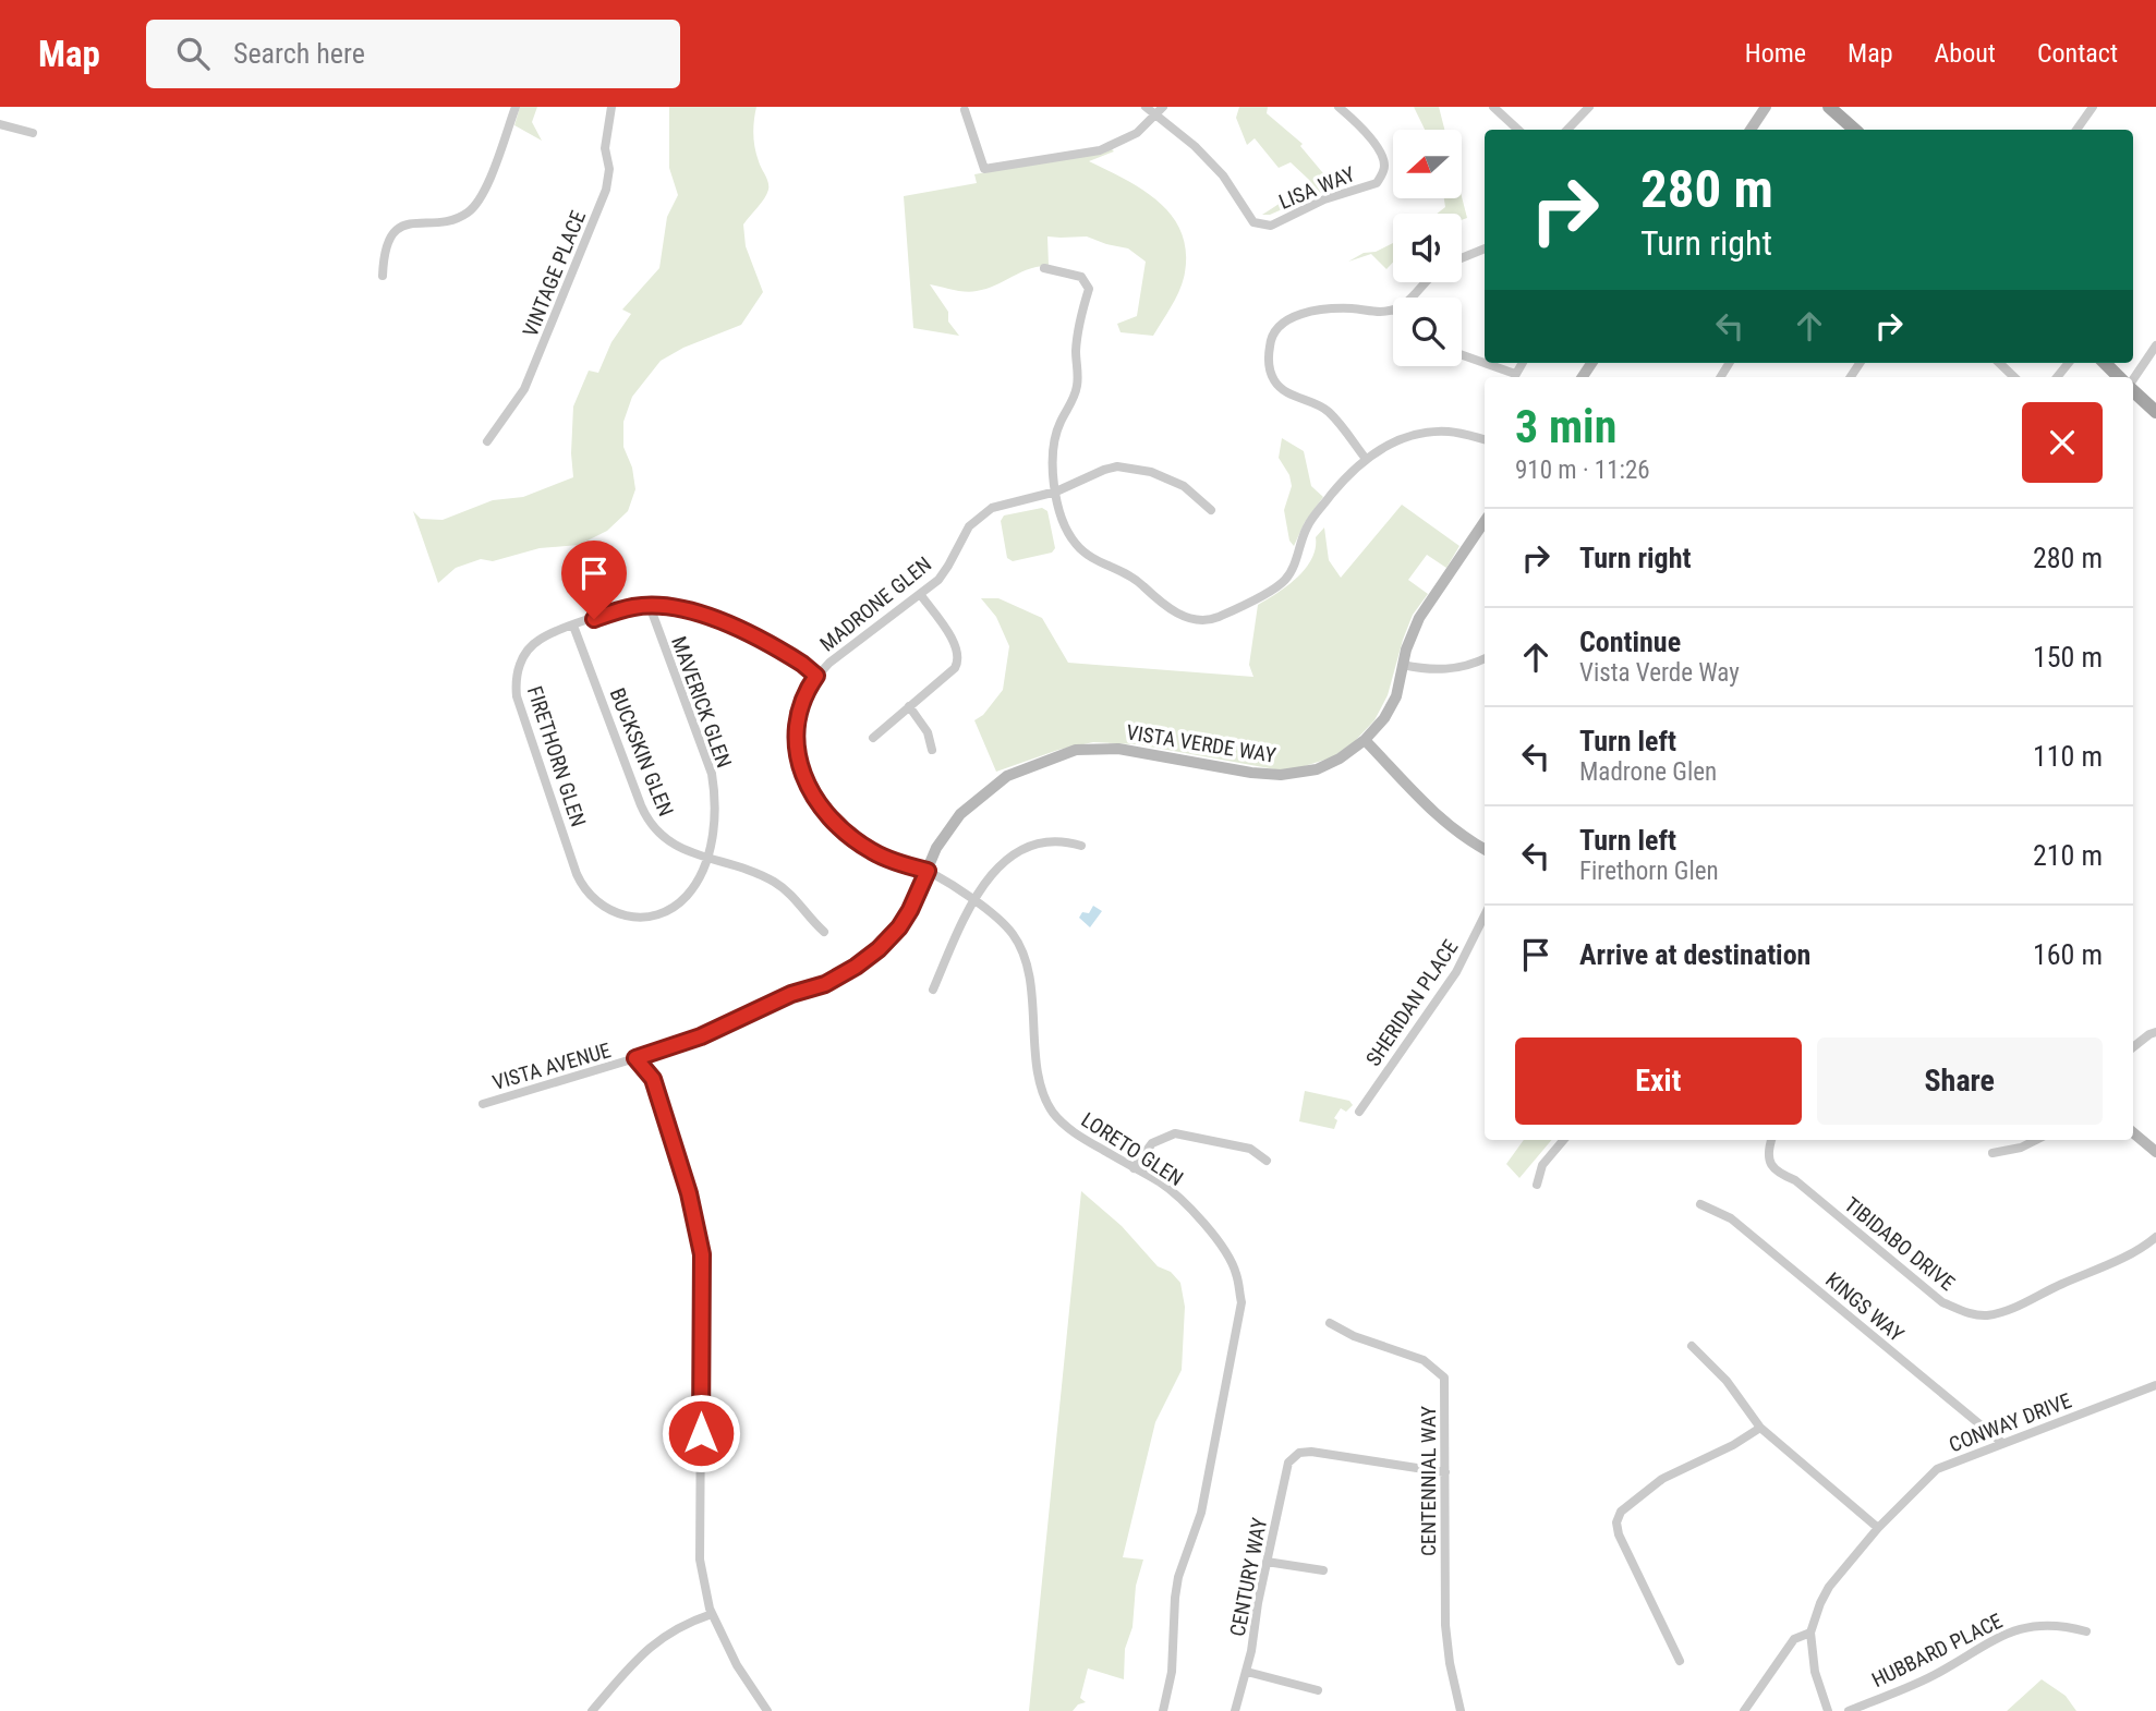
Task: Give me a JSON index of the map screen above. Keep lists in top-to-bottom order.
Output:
{
  "streets": {
    "street": [
      "LISA WAY",
      "VINTAGE PLACE",
      "MADRONE GLEN",
      "MAVERICK GLEN",
      "VISTA VERDE WAY",
      "BUCKSKIN GLEN",
      "FIRETHORN GLEN",
      "SHERIDAN PLACE",
      "VISTA AVENUE",
      "LORETO GLEN",
      "TIBIDABO DRIVE",
      "KINGS WAY",
      "CONWAY DRIVE",
      "CENTENNIAL WAY",
      "CENTURY WAY",
      "HUBBARD PLACE"
    ]
  },
  "crossings": [
    ["MADRONE GLEN", "VISTA VERDE WAY"],
    ["MADRONE GLEN", "FIRETHORN GLEN"],
    ["MADRONE GLEN", "LORETO GLEN"],
    ["MAVERICK GLEN", "BUCKSKIN GLEN"],
    ["MAVERICK GLEN", "FIRETHORN GLEN"],
    ["VISTA VERDE WAY", "LORETO GLEN"],
    ["BUCKSKIN GLEN", "FIRETHORN GLEN"],
    ["KINGS WAY", "CONWAY DRIVE"],
    ["CENTENNIAL WAY", "CENTURY WAY"]
  ],
  "north": "left",
  "page": {
    "header": "Map",
    "search": "Search here",
    "nav": [
      "Home",
      "Map",
      "About",
      "Contact"
    ],
    "turn": ["280 m", "Turn right"],
    "heading": ["3 min", "910 m · 11:26"],
    "list": [
      {
        "name": "Turn right",
        "value": "280 m"
      },
      {
        "name": "Continue",
        "note": "Vista Verde Way",
        "value": "150 m"
      },
      {
        "name": "Turn left",
        "note": "Madrone Glen",
        "value": "110 m"
      },
      {
        "name": "Turn left",
        "note": "Firethorn Glen",
        "value": "210 m"
      },
      {
        "name": "Arrive at destination",
        "value": "160 m"
      }
    ],
    "buttons": ["Exit", "Share"]
  }
}
